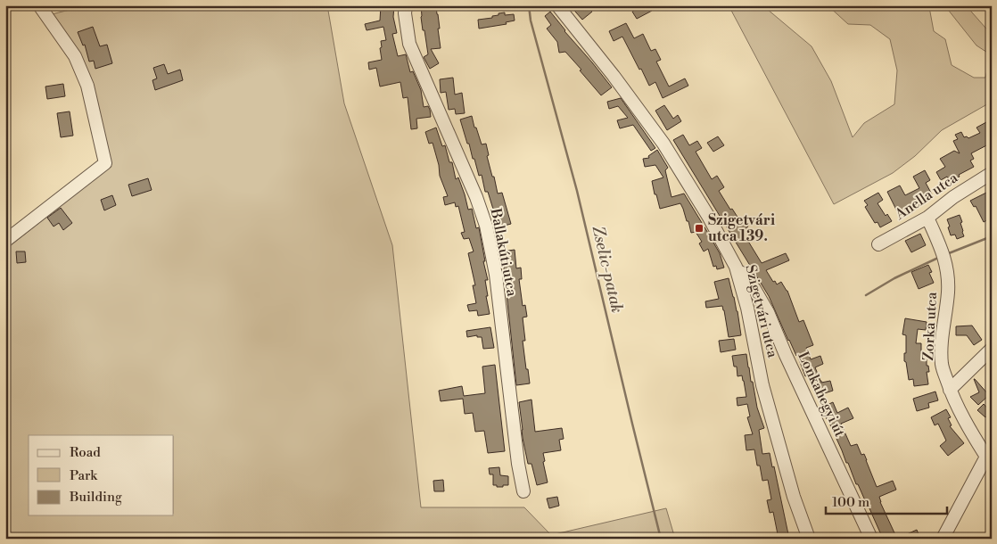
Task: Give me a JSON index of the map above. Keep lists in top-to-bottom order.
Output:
{
  "streets": {
    "street": [
      "Anella utca",
      "Ballakúti utca",
      "Szigetvári utca",
      "Zorka utca",
      "Lonkahegyi út"
    ]
  },
  "crossings": [
    ["Anella utca", "Zorka utca"],
    ["Szigetvári utca", "Lonkahegyi út"]
  ],
  "water": ["Zselic-patak"],
  "places": {
    "transit": ["Szigetvári utca 139."]
  },
  "legend": ["Road", "Park", "Building"],
  "scale_bar": "100 m"
}
